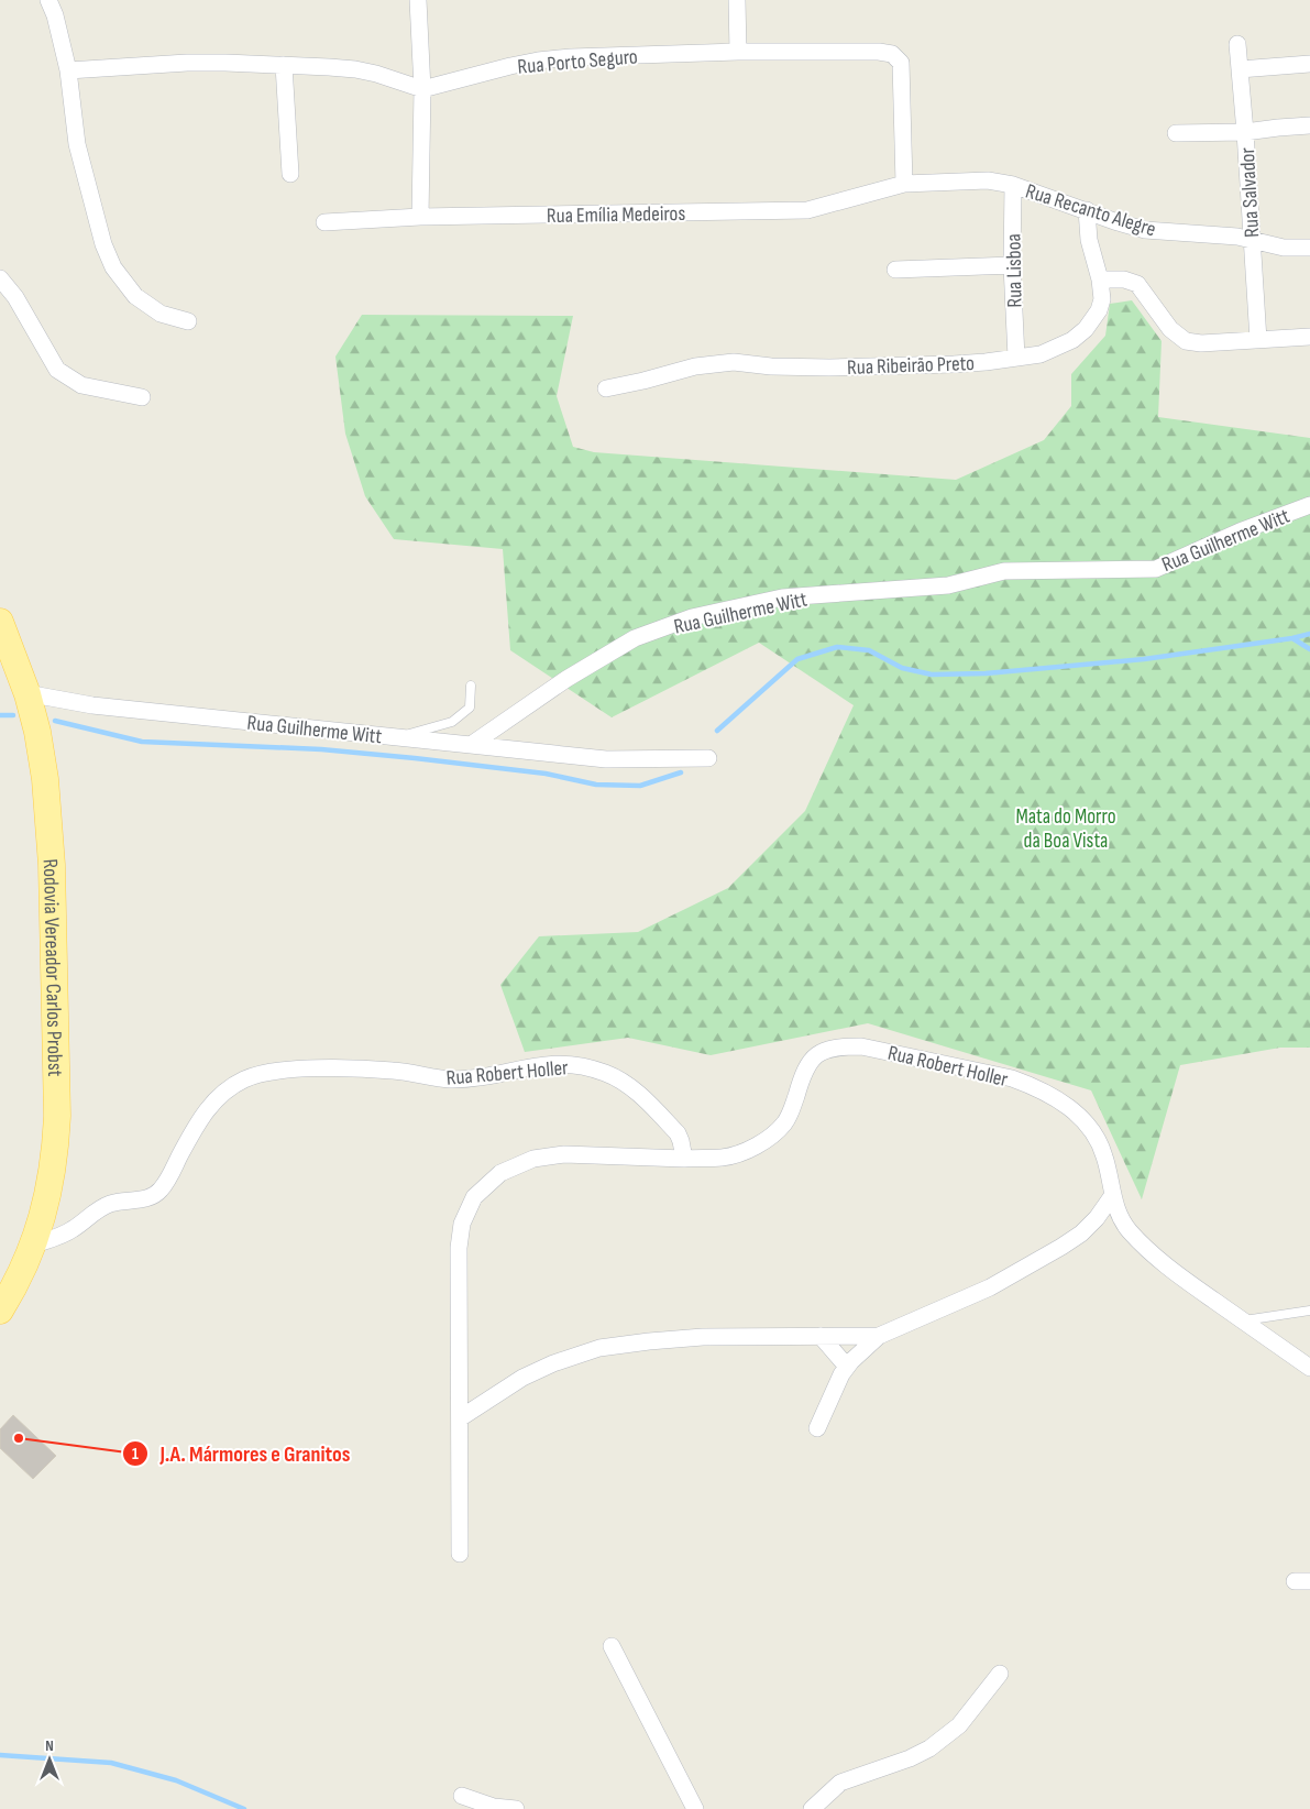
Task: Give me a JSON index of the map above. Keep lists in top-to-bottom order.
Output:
{
  "streets": {
    "main road": ["Rodovia Vereador Carlos Probst"],
    "street": [
      "Rua Porto Seguro",
      "Rua Salvador",
      "Rua Recanto Alegre",
      "Rua Emília Medeiros",
      "Rua Lisboa",
      "Rua Ribeirão Preto",
      "Rua Guilherme Witt",
      "Rua Robert Holler"
    ]
  },
  "crossings": [
    ["Rua Porto Seguro", "Rua Recanto Alegre"],
    ["Rua Porto Seguro", "Rua Emília Medeiros"],
    ["Rua Salvador", "Rua Recanto Alegre"],
    ["Rua Recanto Alegre", "Rua Emília Medeiros"],
    ["Rua Recanto Alegre", "Rua Lisboa"],
    ["Rua Recanto Alegre", "Rua Ribeirão Preto"],
    ["Rua Lisboa", "Rua Ribeirão Preto"],
    ["Rua Guilherme Witt", "Rodovia Vereador Carlos Probst"],
    ["Rodovia Vereador Carlos Probst", "Rua Robert Holler"]
  ],
  "parks": ["Mata do Morro da Boa Vista"],
  "places": ["J.A. Mármores e Granitos"],
  "north": "top"
}
